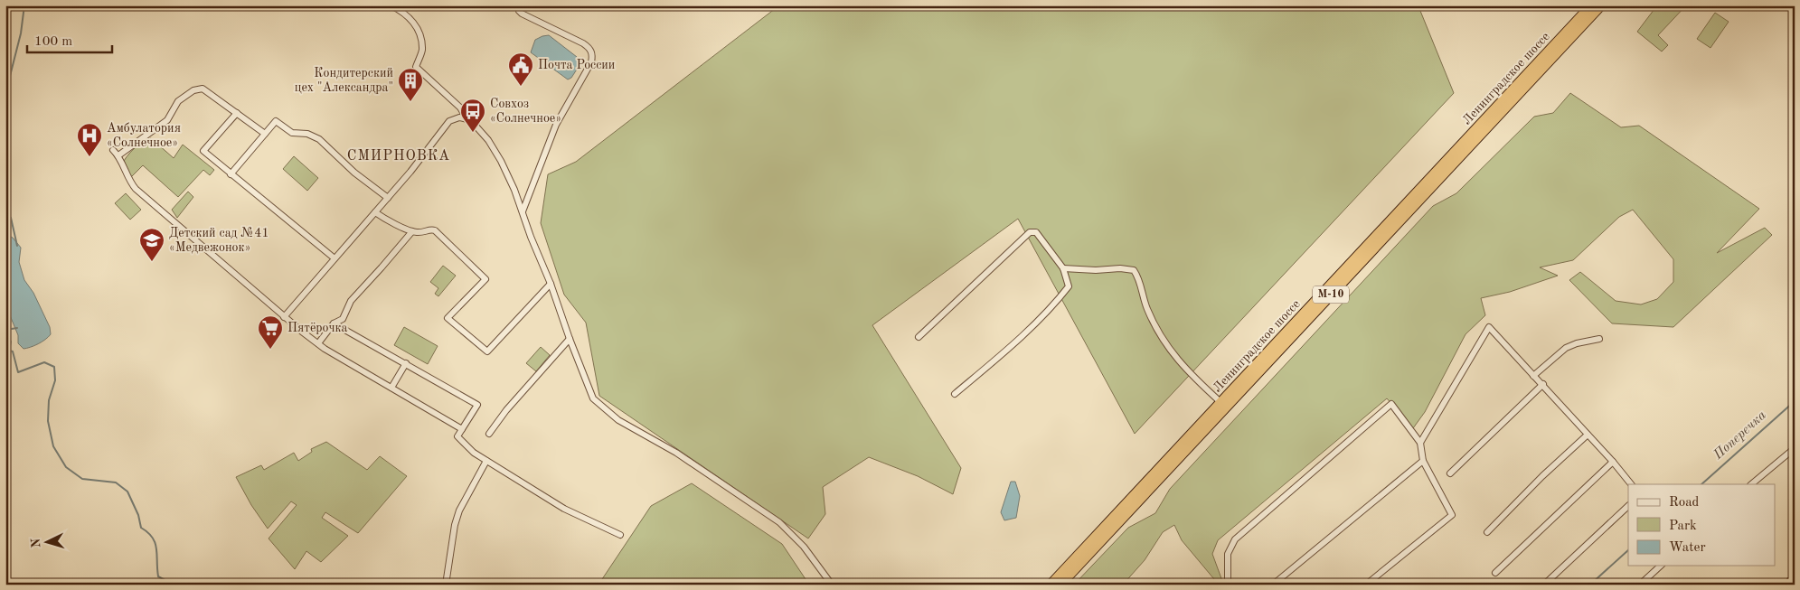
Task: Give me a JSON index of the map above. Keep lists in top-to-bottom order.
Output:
{
  "streets": {
    "highway": ["Ленинградское шоссе", "М-10"]
  },
  "districts": ["СМИРНОВКА"],
  "water": ["Поперечка"],
  "places": {
    "public building": ["Почта России"],
    "building": ["Кондитерский цех \"Александра\""],
    "bus stop": ["Совхоз «Солнечное»"],
    "hospital": ["Амбулатория «Солнечное»"],
    "school or university": ["Детский сад №41 «Медвежонок»"],
    "supermarket": ["Пятёрочка"]
  },
  "legend": ["Road", "Park", "Water"],
  "scale_bar": "100 m",
  "north": "left"
}
